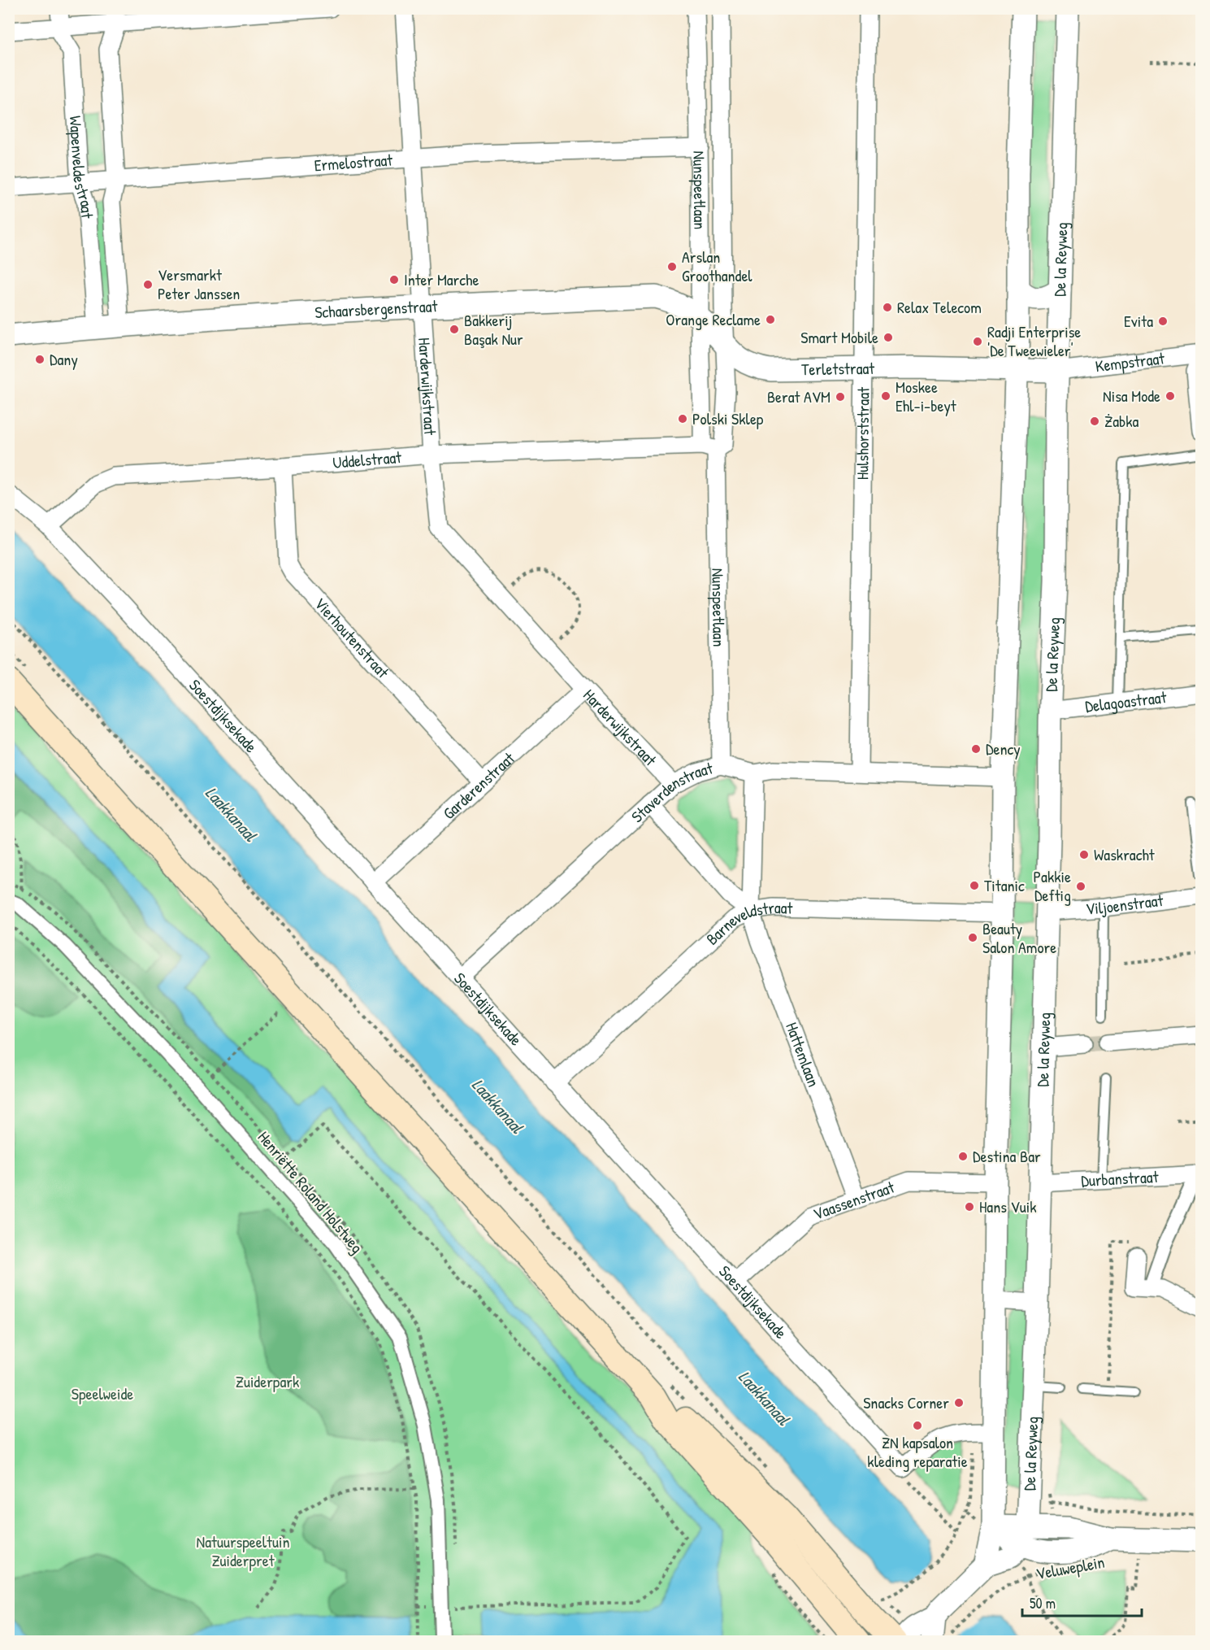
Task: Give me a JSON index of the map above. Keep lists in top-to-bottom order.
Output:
{
  "streets": {
    "street": [
      "Ermelostraat",
      "Wapenveldestraat",
      "Nunspeetlaan",
      "De la Reyweg",
      "Schaarsbergenstraat",
      "Kempstraat",
      "Terletstraat",
      "Harderwijkstraat",
      "Hulshorststraat",
      "Uddelstraat",
      "Vierhoutenstraat",
      "Delagoastraat",
      "Soestdijksekade",
      "Garderenstraat",
      "Staverdenstraat",
      "Viljoenstraat",
      "Barneveldstraat",
      "Hattemlaan",
      "Durbanstraat",
      "Henriëtte Roland Holstweg",
      "Vaassenstraat",
      "Veluweplein"
    ]
  },
  "crossings": [
    ["Ermelostraat", "Wapenveldestraat"],
    ["Ermelostraat", "Nunspeetlaan"],
    ["Ermelostraat", "Harderwijkstraat"],
    ["Wapenveldestraat", "Schaarsbergenstraat"],
    ["Nunspeetlaan", "Schaarsbergenstraat"],
    ["Nunspeetlaan", "Terletstraat"],
    ["Nunspeetlaan", "Uddelstraat"],
    ["Nunspeetlaan", "Staverdenstraat"],
    ["De la Reyweg", "Kempstraat"],
    ["De la Reyweg", "Terletstraat"],
    ["De la Reyweg", "Delagoastraat"],
    ["De la Reyweg", "Viljoenstraat"],
    ["De la Reyweg", "Durbanstraat"],
    ["De la Reyweg", "Veluweplein"],
    ["Schaarsbergenstraat", "Terletstraat"],
    ["Schaarsbergenstraat", "Harderwijkstraat"],
    ["Kempstraat", "Terletstraat"],
    ["Terletstraat", "Hulshorststraat"],
    ["Harderwijkstraat", "Uddelstraat"],
    ["Harderwijkstraat", "Garderenstraat"],
    ["Harderwijkstraat", "Staverdenstraat"],
    ["Hulshorststraat", "Staverdenstraat"],
    ["Uddelstraat", "Vierhoutenstraat"],
    ["Uddelstraat", "Soestdijksekade"],
    ["Vierhoutenstraat", "Garderenstraat"],
    ["Soestdijksekade", "Garderenstraat"],
    ["Soestdijksekade", "Staverdenstraat"],
    ["Soestdijksekade", "Barneveldstraat"],
    ["Soestdijksekade", "Vaassenstraat"],
    ["Staverdenstraat", "Hattemlaan"],
    ["Barneveldstraat", "Hattemlaan"],
    ["Hattemlaan", "Vaassenstraat"]
  ],
  "water": ["Laakkanaal"],
  "parks": ["Zuiderpark", "Speelweide", "Natuurspeeltuin Zuiderpret"],
  "places": [
    "Arslan Groothandel",
    "Inter Marche",
    "Versmarkt Peter Janssen",
    "Relax Telecom",
    "Orange Reclame",
    "Evita",
    "Bakkerij Başak Nur",
    "Smart Mobile",
    "Radji Enterprise 'De Tweewieler'",
    "Dany",
    "Moskee Ehl-i-beyt",
    "Nisa Mode",
    "Berat AVM",
    "Polski Sklep",
    "Żabka",
    "Dency",
    "Waskracht",
    "Titanic",
    "Pakkie Deftig",
    "Beauty Salon Amore",
    "Destina Bar",
    "Hans Vuik",
    "Snacks Corner",
    "ZN kapsalon kleding reparatie"
  ],
  "scale_bar": "50 m"
}
